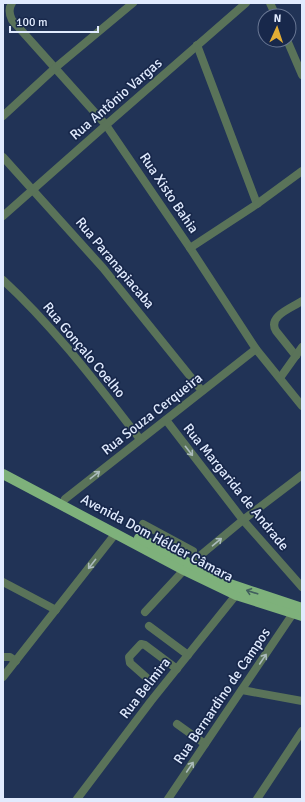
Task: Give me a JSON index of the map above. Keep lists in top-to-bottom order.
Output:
{
  "streets": {
    "main road": ["Avenida Dom Hélder Câmara"],
    "street": [
      "Rua Antônio Vargas",
      "Rua Xisto Bahia",
      "Rua Paranapiacaba",
      "Rua Gonçalo Coelho",
      "Rua Souza Cerqueira",
      "Rua Margarida de Andrade",
      "Rua Belmira",
      "Rua Bernardino de Campos"
    ]
  },
  "crossings": [
    ["Rua Antônio Vargas", "Rua Xisto Bahia"],
    ["Rua Antônio Vargas", "Rua Paranapiacaba"],
    ["Rua Xisto Bahia", "Rua Souza Cerqueira"],
    ["Rua Paranapiacaba", "Rua Souza Cerqueira"],
    ["Rua Gonçalo Coelho", "Rua Souza Cerqueira"],
    ["Rua Souza Cerqueira", "Rua Margarida de Andrade"],
    ["Rua Souza Cerqueira", "Avenida Dom Hélder Câmara"],
    ["Avenida Dom Hélder Câmara", "Rua Belmira"],
    ["Avenida Dom Hélder Câmara", "Rua Bernardino de Campos"]
  ],
  "one_way": ["Rua Souza Cerqueira", "Rua Margarida de Andrade", "Rua Bernardino de Campos"],
  "scale_bar": "100 m",
  "north": "top"
}
